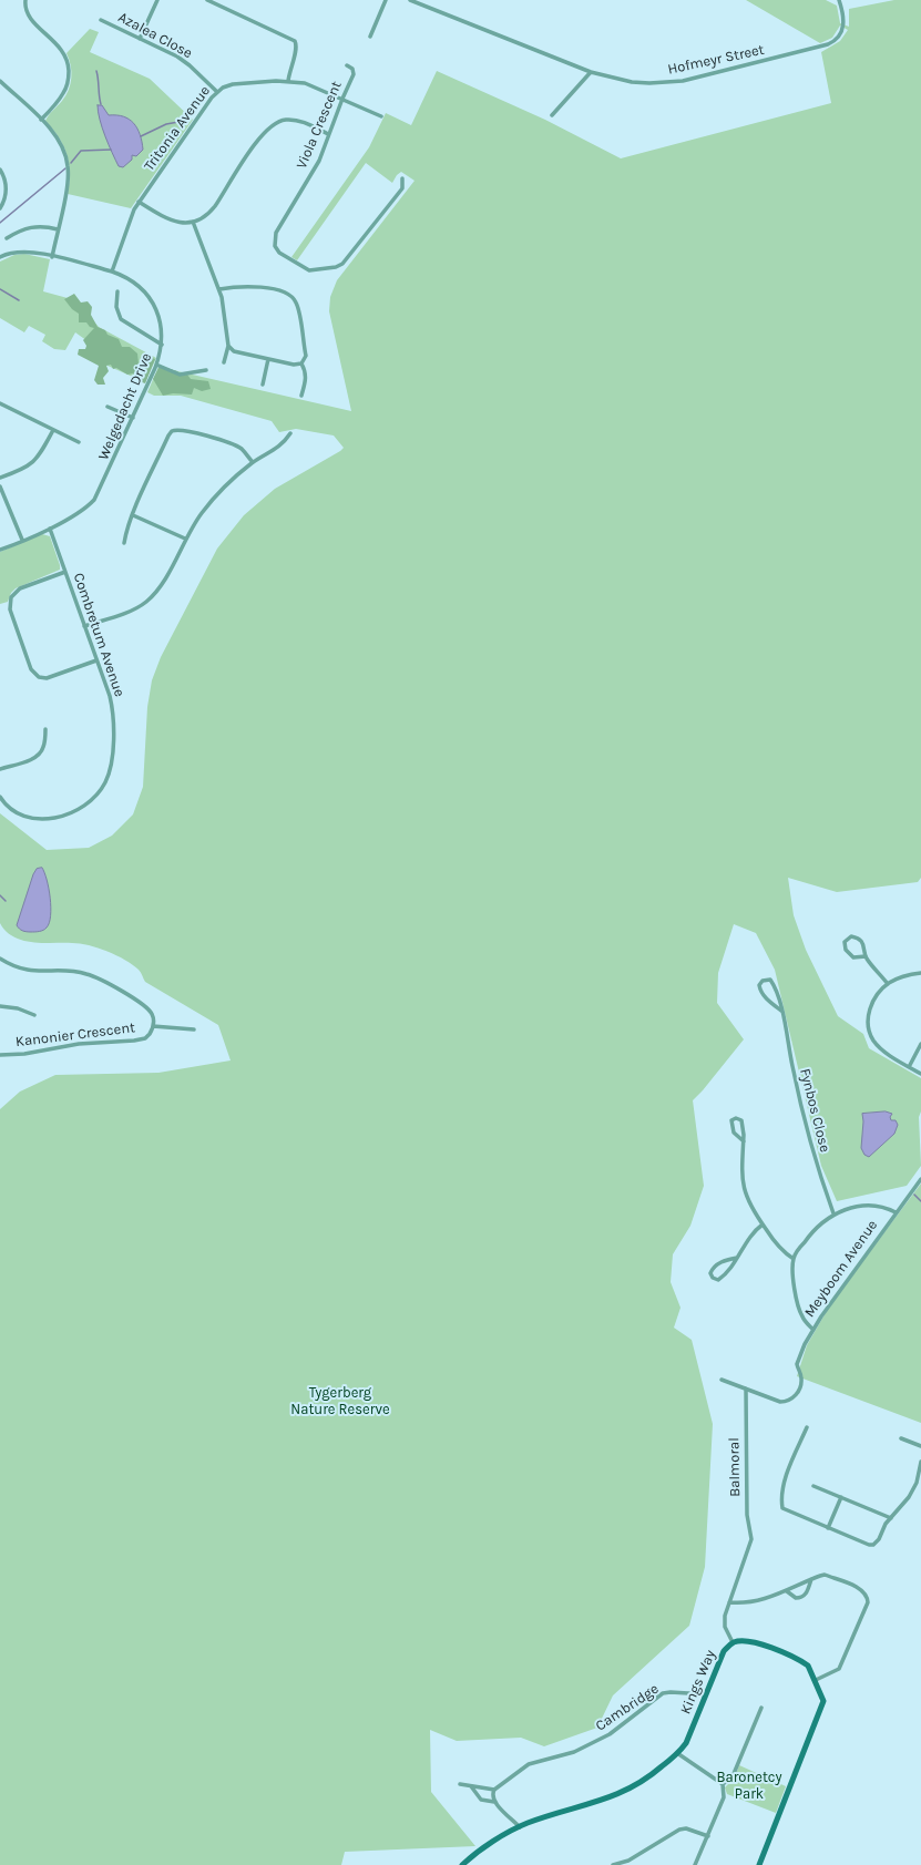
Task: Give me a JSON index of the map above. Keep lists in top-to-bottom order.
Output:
{
  "streets": {
    "street": [
      "Azalea Close",
      "Hofmeyr Street",
      "Viola Crescent",
      "Tritonia Avenue",
      "Welgedacht Drive",
      "Combretum Avenue",
      "Kanonier Crescent",
      "Fynbos Close",
      "Meyboom Avenue",
      "Balmoral",
      "Kings Way",
      "Cambridge"
    ]
  },
  "crossings": [
    ["Azalea Close", "Tritonia Avenue"],
    ["Viola Crescent", "Tritonia Avenue"],
    ["Tritonia Avenue", "Welgedacht Drive"],
    ["Welgedacht Drive", "Combretum Avenue"],
    ["Meyboom Avenue", "Balmoral"],
    ["Kings Way", "Cambridge"]
  ],
  "parks": ["Tygerberg Nature Reserve", "Baronetcy Park"]
}
